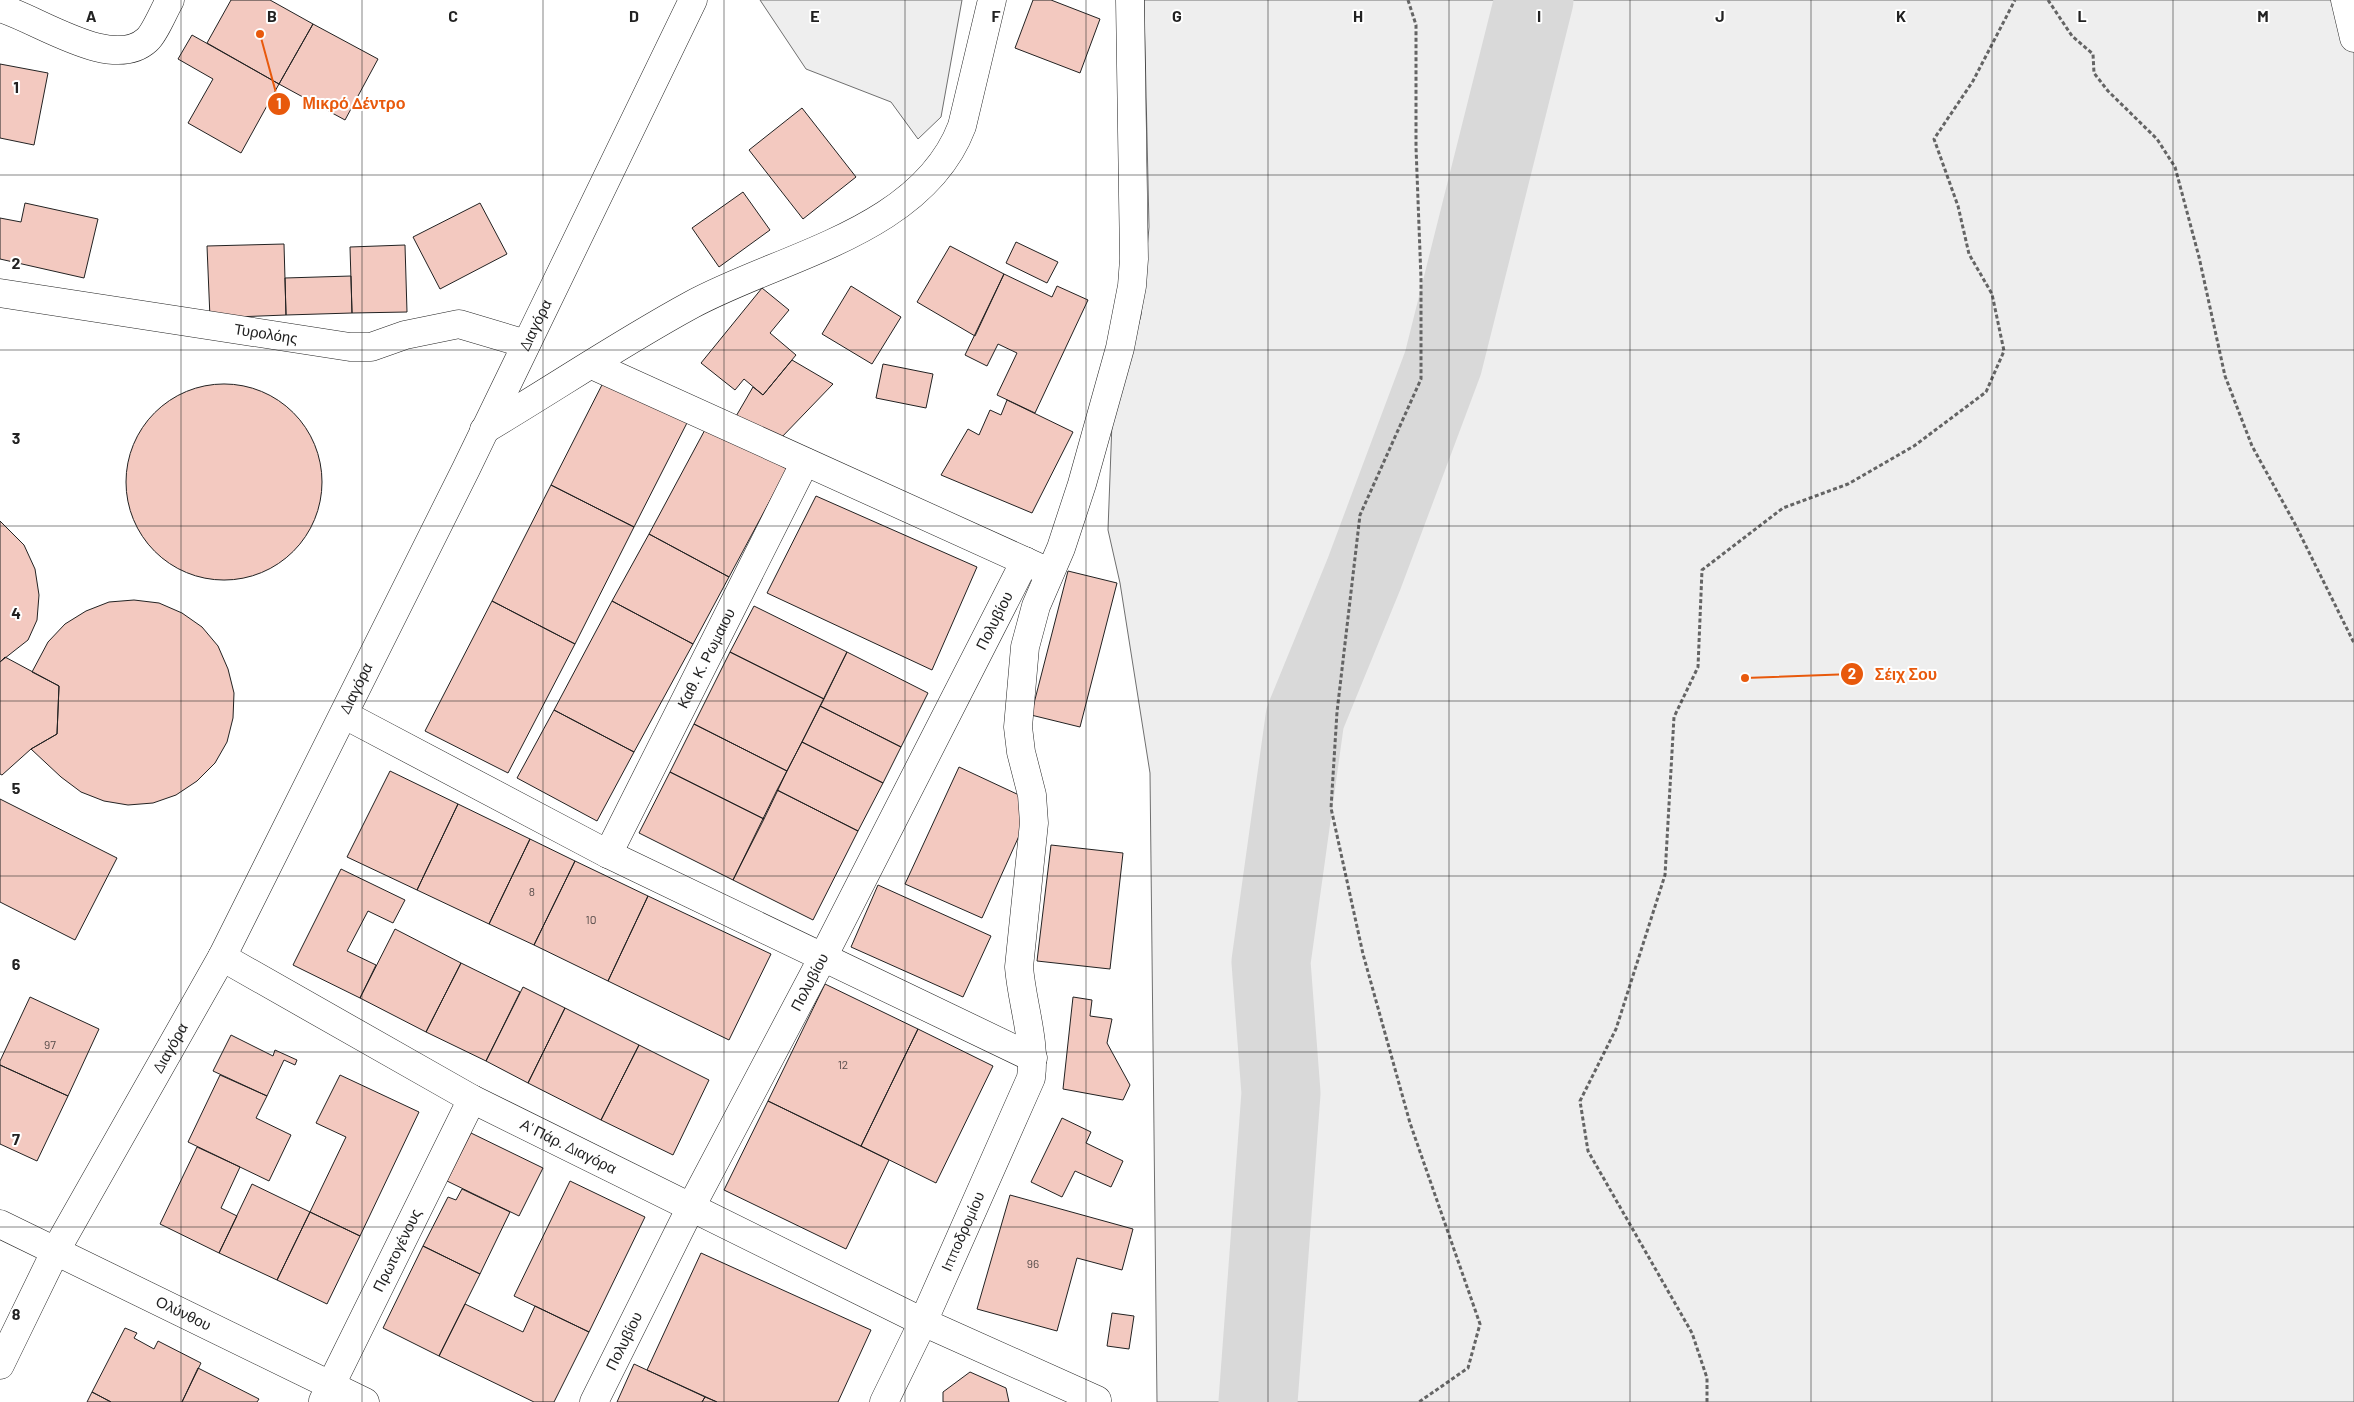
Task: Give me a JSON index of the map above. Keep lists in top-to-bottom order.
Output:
{
  "streets": {
    "main road": [
      "Διαγόρα",
      "Τυρολόης",
      "Πολυβίου",
      "Καθ. Κ. Ρωμαιου",
      "Α' Πάρ. Διαγόρα",
      "Ιπποδρομίου",
      "Πρωτογένους",
      "Ολύνθου"
    ]
  },
  "crossings": [
    ["Διαγόρα", "Τυρολόης"],
    ["Διαγόρα", "Α' Πάρ. Διαγόρα"],
    ["Διαγόρα", "Ολύνθου"],
    ["Πολυβίου", "Α' Πάρ. Διαγόρα"],
    ["Α' Πάρ. Διαγόρα", "Ιπποδρομίου"],
    ["Α' Πάρ. Διαγόρα", "Πρωτογένους"],
    ["Πρωτογένους", "Ολύνθου"]
  ],
  "places": ["Μικρό Δέντρο", "Σέιχ Σου"],
  "house_numbers": [
    "8",
    "10",
    "97",
    "12",
    "96"
  ],
  "grid": {
    "columns": [
      "A",
      "B",
      "C",
      "D",
      "E",
      "F",
      "G",
      "H",
      "I",
      "J",
      "K",
      "L",
      "M"
    ],
    "rows": [
      "1",
      "2",
      "3",
      "4",
      "5",
      "6",
      "7",
      "8"
    ]
  }
}
